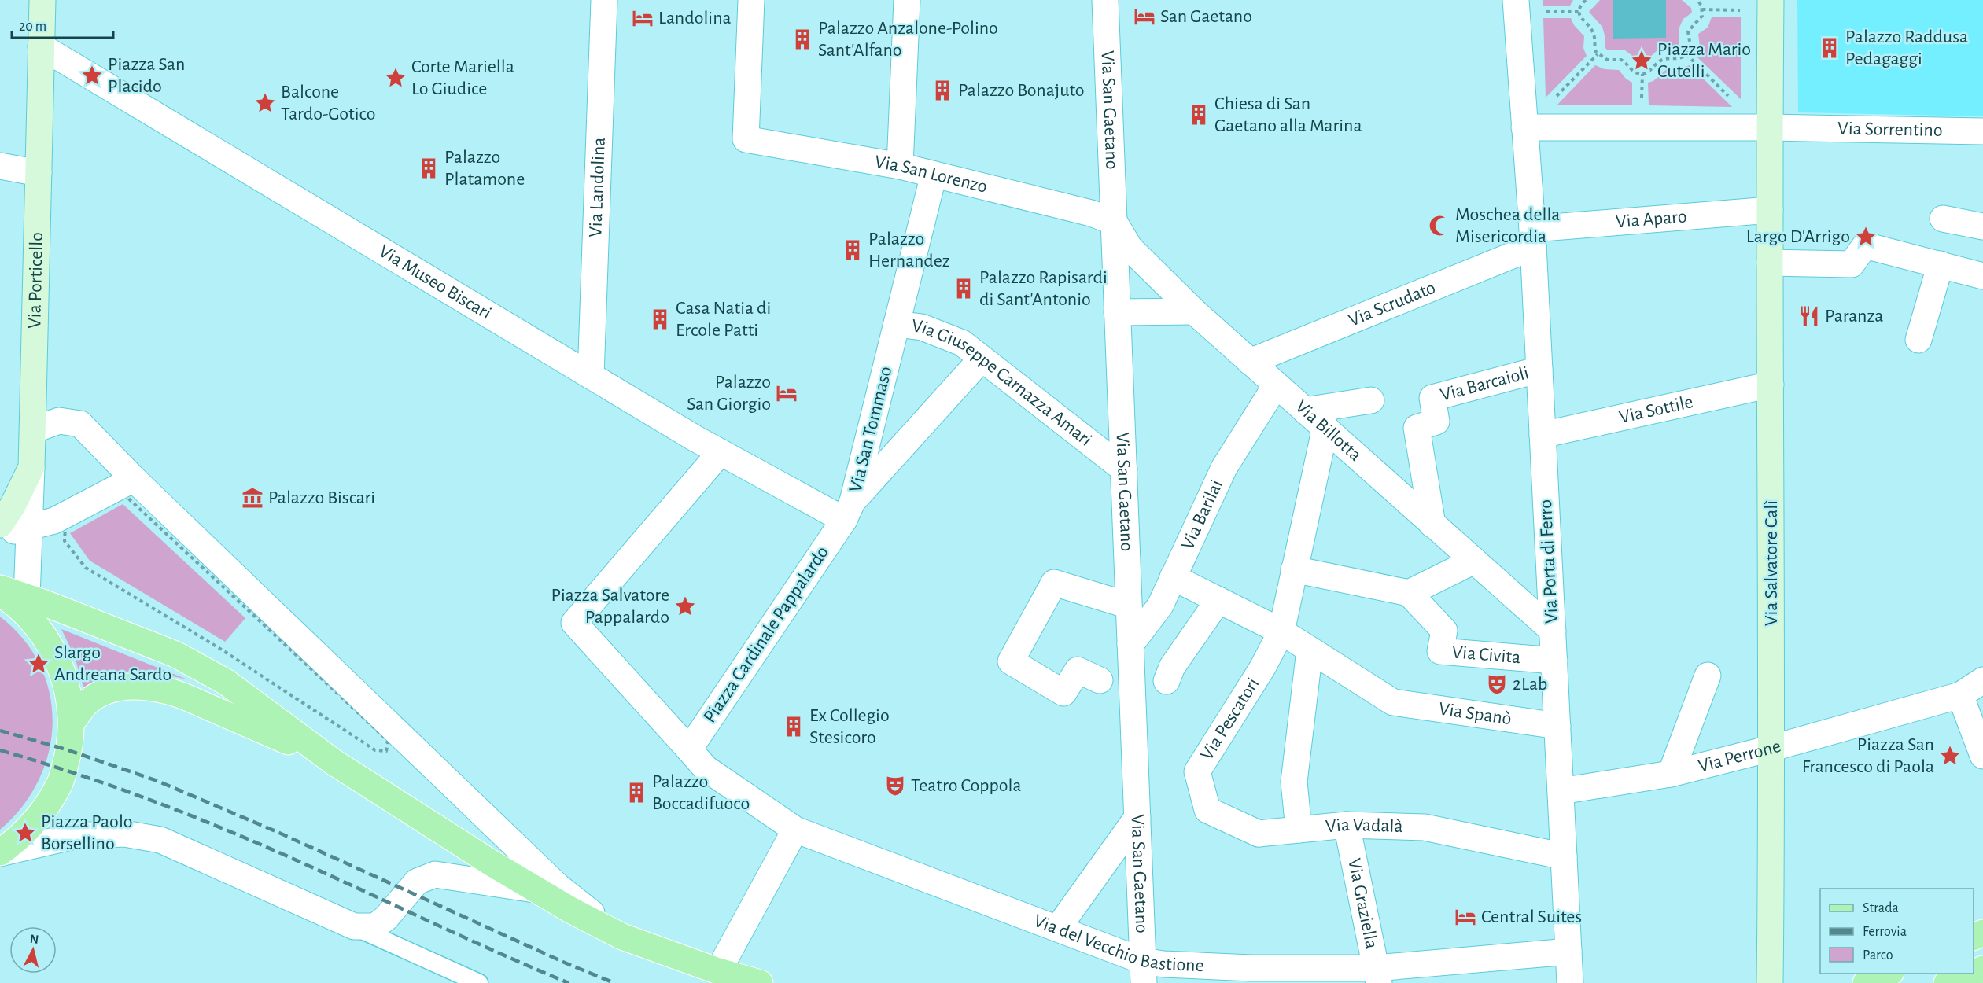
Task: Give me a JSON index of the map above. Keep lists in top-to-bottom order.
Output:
{
  "streets": {
    "main road": ["Via Porticello", "Via Salvatore Calì"],
    "street": [
      "Via San Gaetano",
      "Via Sorrentino",
      "Via San Lorenzo",
      "Via Landolina",
      "Via Aparo",
      "Via Museo Biscari",
      "Via Scrudato",
      "Via Barcaioli",
      "Via Giuseppe Carnazza Amari",
      "Via Sottile",
      "Via San Tommaso",
      "Via Billotta",
      "Via Barilai",
      "Via Porta di Ferro",
      "Piazza Cardinale Pappalardo",
      "Via Civita",
      "Via Spanò",
      "Via Pescatori",
      "Via Perrone",
      "Via Vadalà",
      "Via Graziella",
      "Via del Vecchio Bastione"
    ]
  },
  "crossings": [
    ["Via San Gaetano", "Via San Lorenzo"],
    ["Via San Gaetano", "Via Giuseppe Carnazza Amari"],
    ["Via San Gaetano", "Via Billotta"],
    ["Via San Gaetano", "Via Barilai"],
    ["Via San Gaetano", "Via del Vecchio Bastione"],
    ["Via Sorrentino", "Via Porta di Ferro"],
    ["Via Sorrentino", "Via Salvatore Calì"],
    ["Via San Lorenzo", "Via San Tommaso"],
    ["Via San Lorenzo", "Via Billotta"],
    ["Via Landolina", "Via Museo Biscari"],
    ["Via Aparo", "Via Scrudato"],
    ["Via Aparo", "Via Porta di Ferro"],
    ["Via Aparo", "Via Salvatore Calì"],
    ["Via Porticello", "Via Museo Biscari"],
    ["Via Scrudato", "Via Billotta"],
    ["Via Scrudato", "Via Porta di Ferro"],
    ["Via Barcaioli", "Via Billotta"],
    ["Via Barcaioli", "Via Porta di Ferro"],
    ["Via Giuseppe Carnazza Amari", "Via San Tommaso"],
    ["Via Sottile", "Via Porta di Ferro"],
    ["Via Sottile", "Via Salvatore Calì"],
    ["Via San Tommaso", "Piazza Cardinale Pappalardo"],
    ["Via Billotta", "Via Barilai"],
    ["Via Billotta", "Via Porta di Ferro"],
    ["Via Porta di Ferro", "Via Civita"],
    ["Via Porta di Ferro", "Via Spanò"],
    ["Via Porta di Ferro", "Via Perrone"],
    ["Via Porta di Ferro", "Via Vadalà"],
    ["Via Porta di Ferro", "Via del Vecchio Bastione"],
    ["Via Salvatore Calì", "Via Perrone"],
    ["Piazza Cardinale Pappalardo", "Via del Vecchio Bastione"],
    ["Via Pescatori", "Via Vadalà"],
    ["Via Vadalà", "Via Graziella"],
    ["Via Graziella", "Via del Vecchio Bastione"]
  ],
  "places": {
    "hotel": [
      "San Gaetano",
      "Landolina",
      "Palazzo San Giorgio",
      "Central Suites"
    ],
    "building": [
      "Palazzo Anzalone-Polino Sant'Alfano",
      "Palazzo Raddusa Pedagaggi",
      "Palazzo Bonajuto",
      "Chiesa di San Gaetano alla Marina",
      "Palazzo Platamone",
      "Palazzo Hernandez",
      "Palazzo Rapisardi di Sant'Antonio",
      "Casa Natia di Ercole Patti",
      "Ex Collegio Stesicoro",
      "Palazzo Boccadifuoco"
    ],
    "place": [
      "Piazza Mario Cutelli",
      "Piazza San Placido",
      "Corte Mariella Lo Giudice",
      "Balcone Tardo-Gotico",
      "Largo D'Arrigo",
      "Piazza Salvatore Pappalardo",
      "Slargo Andreana Sardo",
      "Piazza San Francesco di Paola",
      "Piazza Paolo Borsellino"
    ],
    "mosque": ["Moschea della Misericordia"],
    "restaurant": ["Paranza"],
    "museum": ["Palazzo Biscari"],
    "theatre": ["2Lab", "Teatro Coppola"]
  },
  "legend": ["Strada", "Ferrovia", "Parco"],
  "scale_bar": "20 m",
  "north": "top"
}
